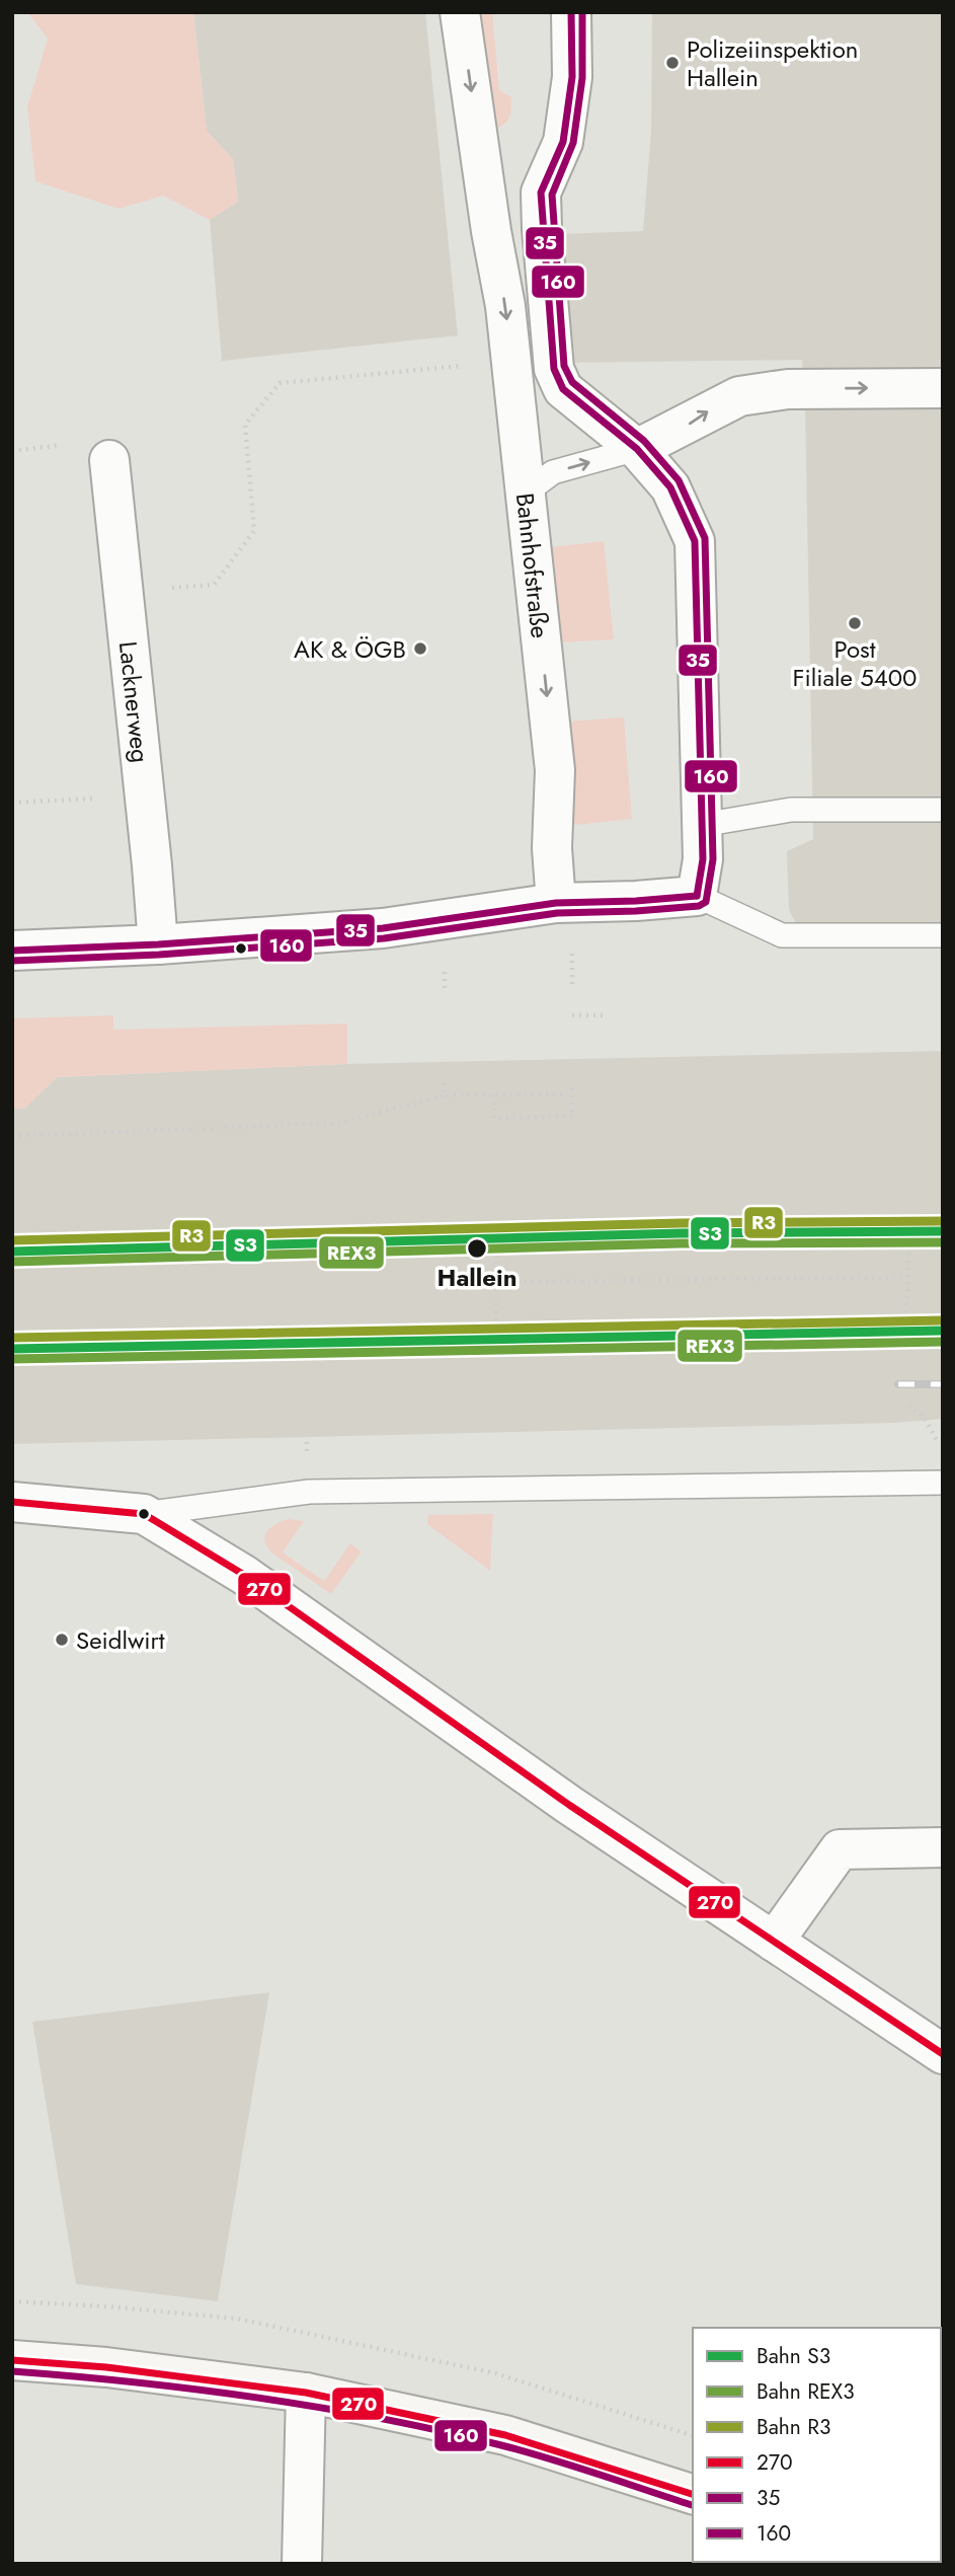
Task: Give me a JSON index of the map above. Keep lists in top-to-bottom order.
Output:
{
  "streets": {
    "street": ["Bahnhofstraße", "Lacknerweg"]
  },
  "places": [
    "Polizeiinspektion Hallein",
    "Post Filiale 5400",
    "AK & ÖGB",
    "Hallein",
    "Seidlwirt"
  ],
  "lines": [
    "transit line 35",
    "transit line 160",
    "rail line R3",
    "rail line S3",
    "rail line REX3",
    "transit line 270"
  ],
  "legend": [
    "Bahn S3",
    "Bahn REX3",
    "Bahn R3",
    "270",
    "35",
    "160"
  ]
}
